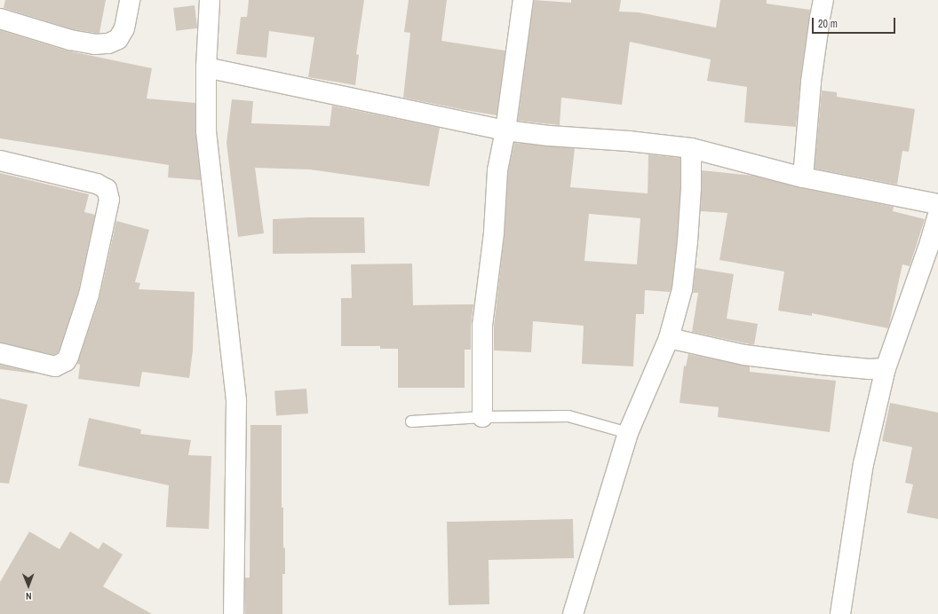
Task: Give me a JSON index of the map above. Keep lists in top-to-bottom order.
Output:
{
  "scale_bar": "20 m",
  "north": "bottom"
}
